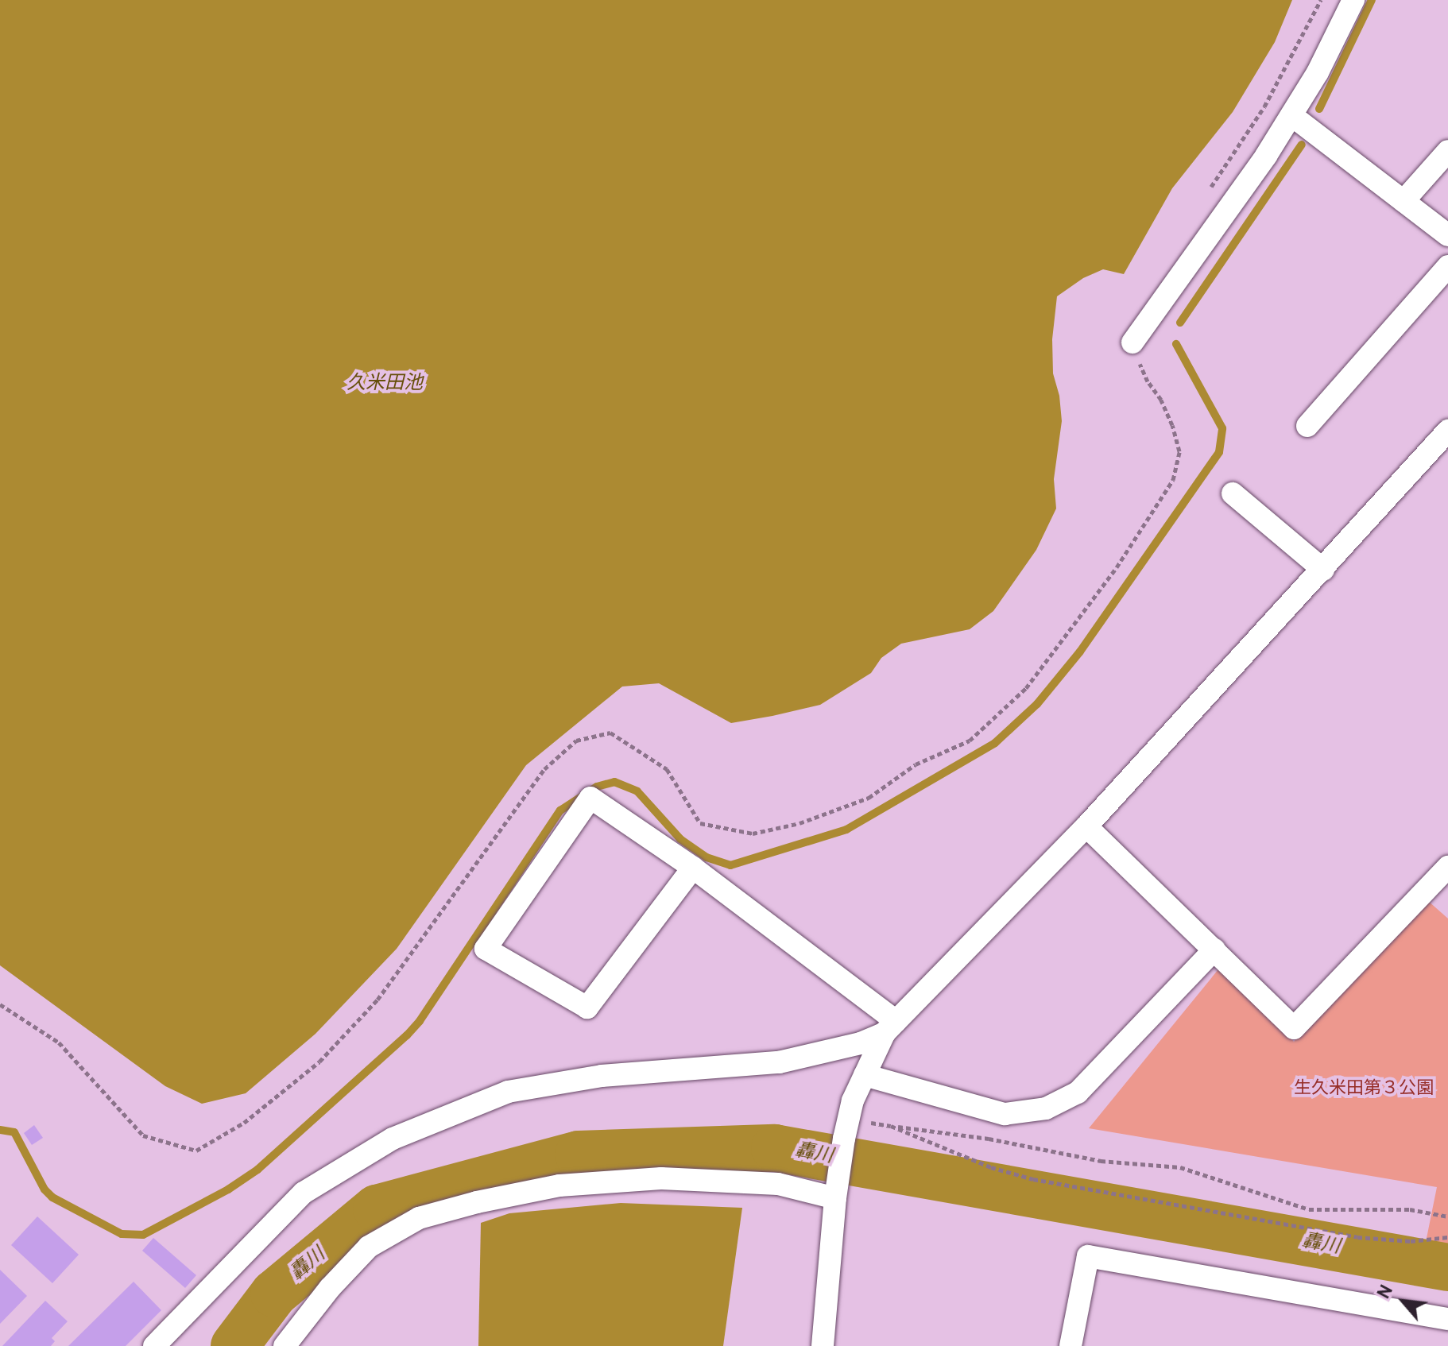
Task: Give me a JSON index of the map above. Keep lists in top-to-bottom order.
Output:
{
  "water": ["久米田池", "轟川"],
  "parks": ["生久米田第３公園"],
  "north": "top left"
}
